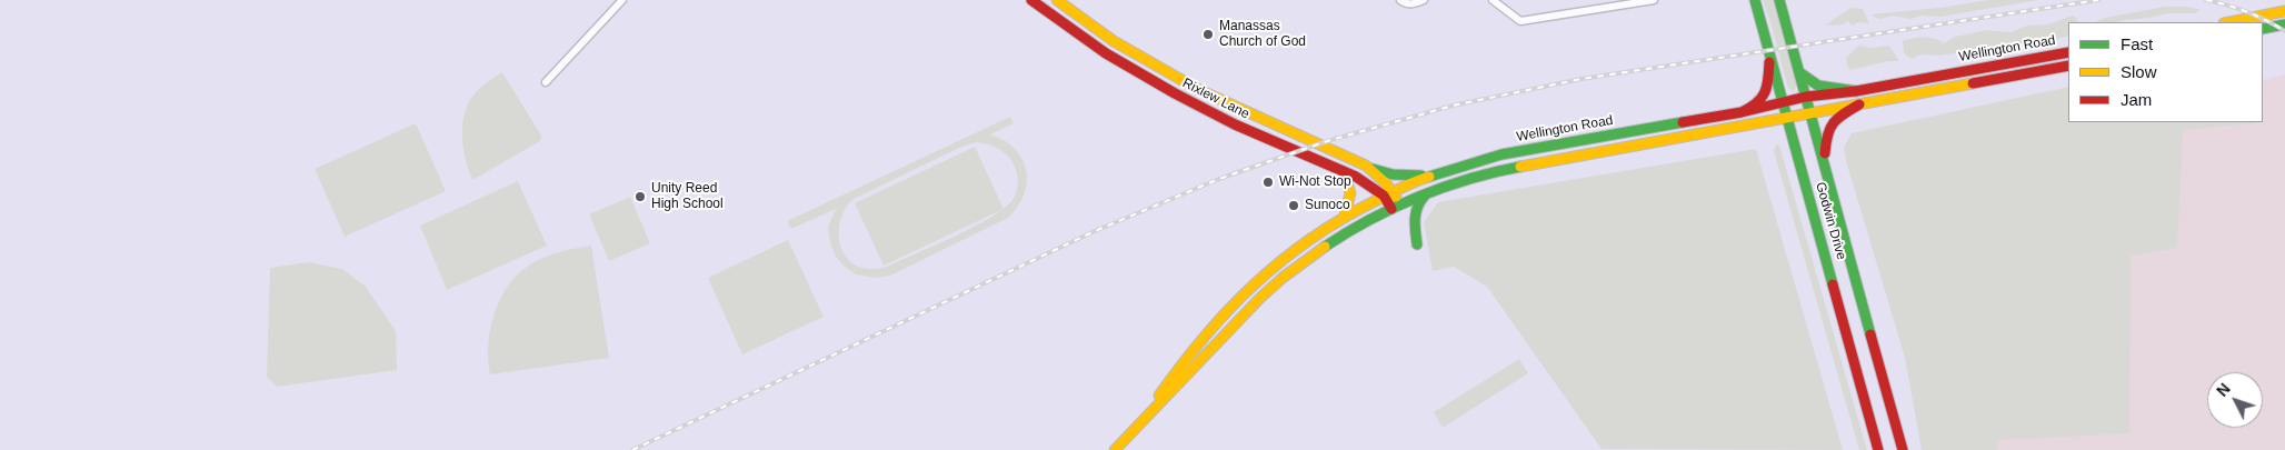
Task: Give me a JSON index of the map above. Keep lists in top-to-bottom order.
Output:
{
  "streets": {
    "main road": ["Wellington Road", "Rixlew Lane", "Godwin Drive"]
  },
  "crossings": [
    ["Wellington Road", "Rixlew Lane"],
    ["Wellington Road", "Godwin Drive"]
  ],
  "places": [
    "Manassas Church of God",
    "Wi-Not Stop",
    "Unity Reed High School",
    "Sunoco"
  ],
  "legend": ["Fast", "Slow", "Jam"],
  "north": "top left"
}
